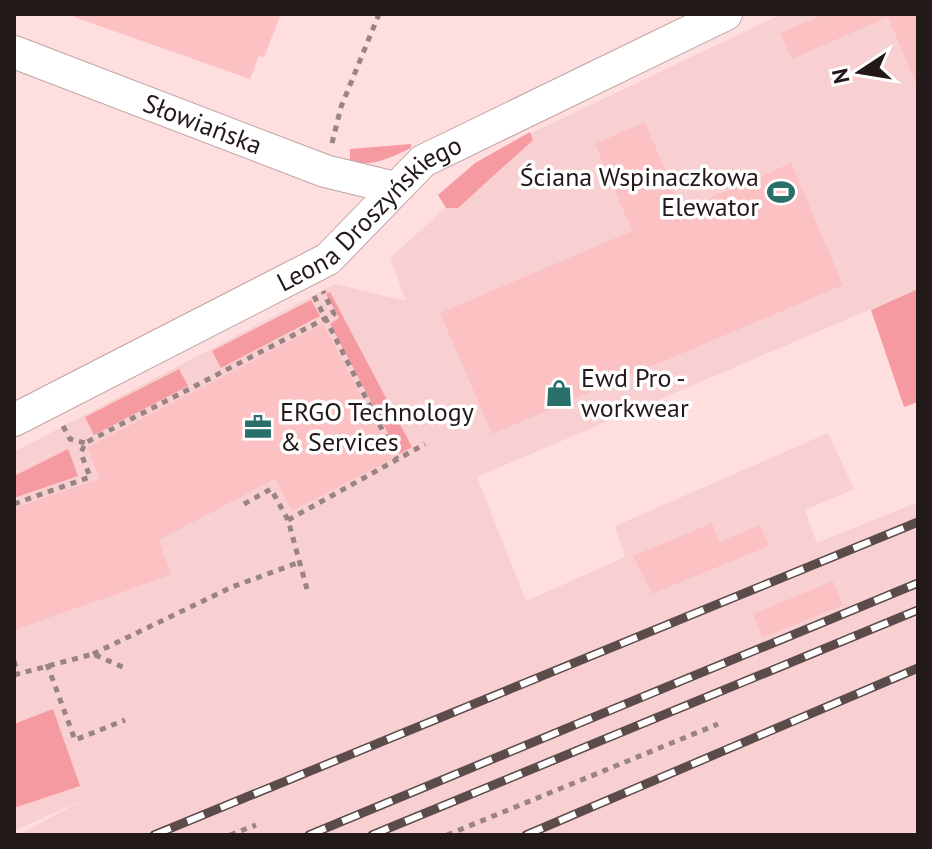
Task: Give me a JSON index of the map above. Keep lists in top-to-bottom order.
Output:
{
  "streets": {
    "street": ["Słowiańska", "Leona Droszyńskiego"]
  },
  "crossings": [
    ["Słowiańska", "Leona Droszyńskiego"]
  ],
  "places": {
    "sports": ["Ściana Wspinaczkowa Elewator"],
    "shop": ["Ewd Pro - workwear"],
    "office": ["ERGO Technology & Services"]
  },
  "north": "left"
}
